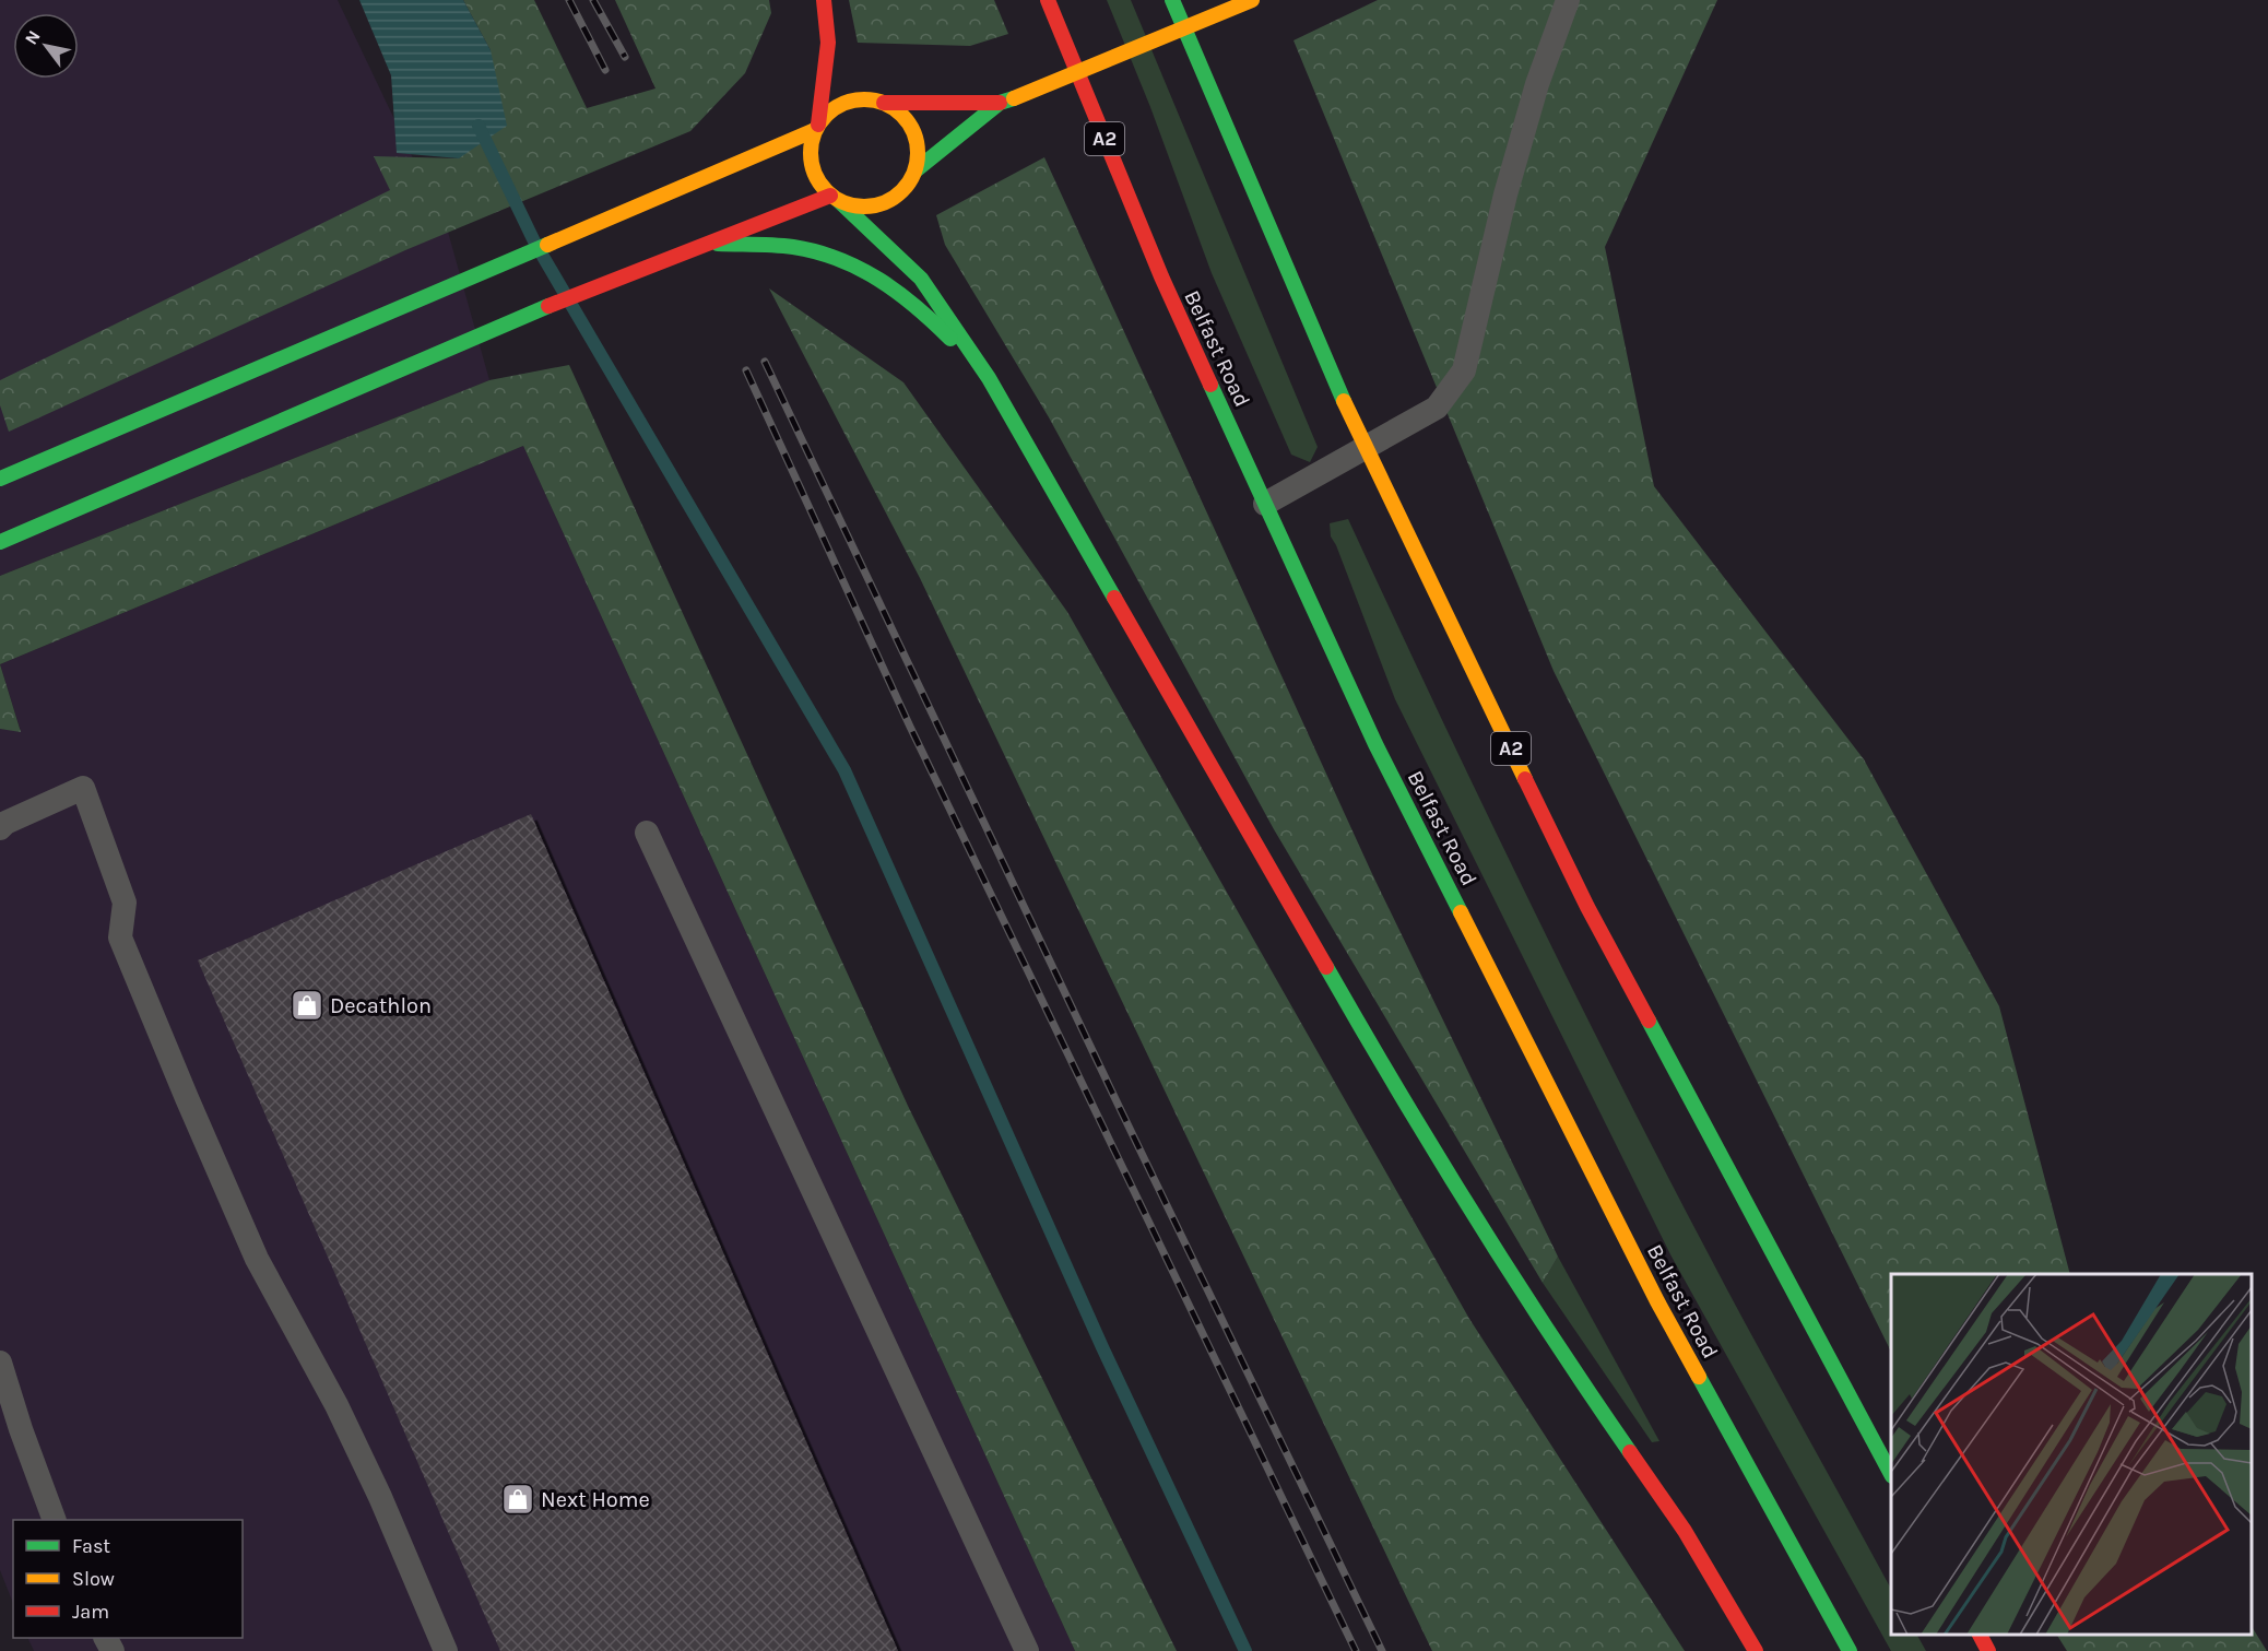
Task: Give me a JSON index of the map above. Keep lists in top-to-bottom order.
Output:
{
  "streets": {
    "main road": ["A2", "Belfast Road"]
  },
  "places": {
    "shop": ["Decathlon", "Next Home"]
  },
  "legend": ["Fast", "Slow", "Jam"],
  "north": "top left"
}
